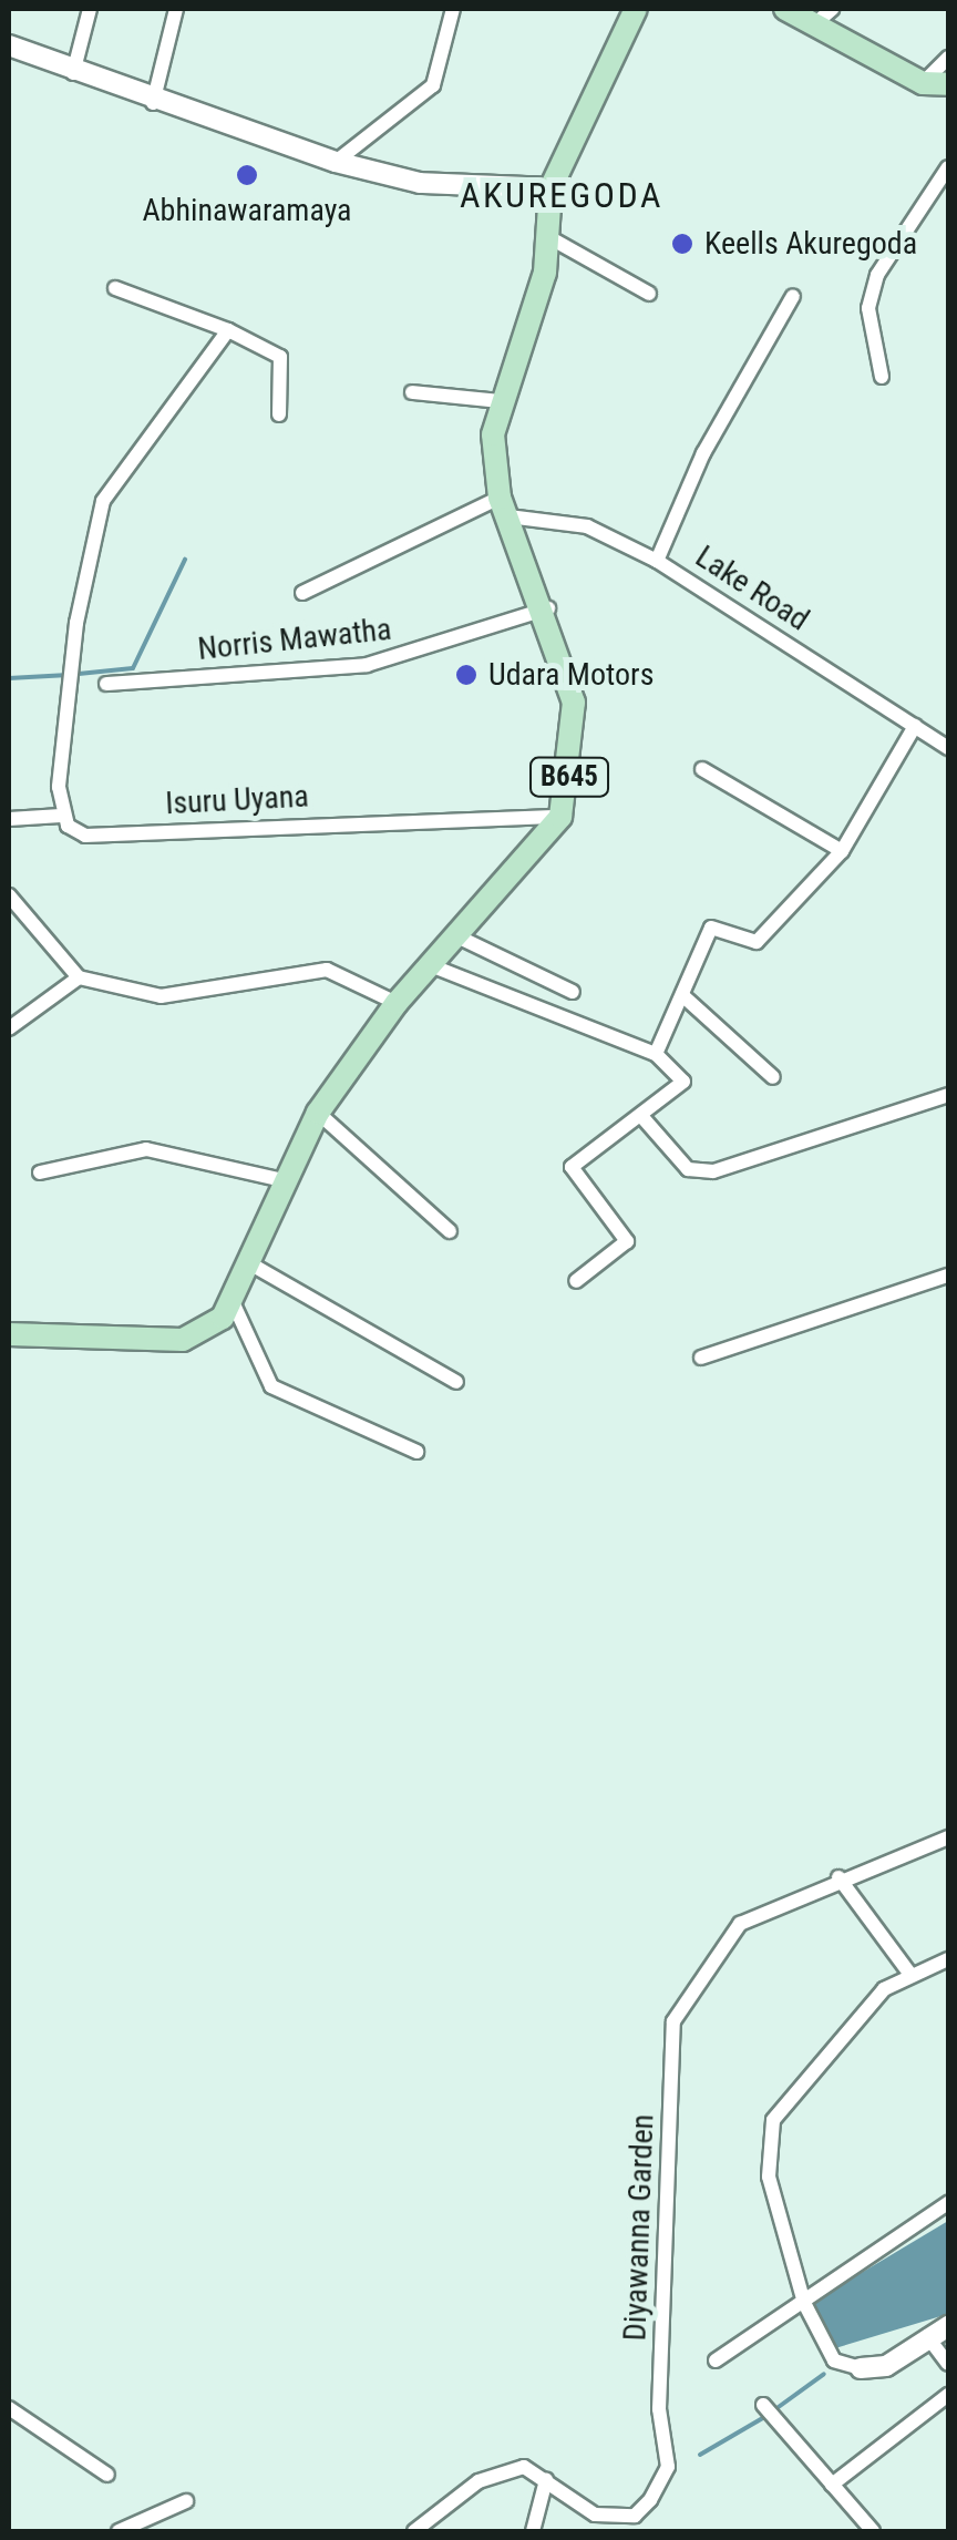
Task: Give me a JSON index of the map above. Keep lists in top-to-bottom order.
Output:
{
  "streets": {
    "main road": ["B645"],
    "street": [
      "Lake Road",
      "Norris Mawatha",
      "Isuru Uyana",
      "Diyawanna Garden"
    ]
  },
  "crossings": [
    ["Lake Road", "B645"],
    ["Norris Mawatha", "B645"],
    ["B645", "Isuru Uyana"]
  ],
  "districts": ["AKUREGODA"],
  "places": ["Abhinawaramaya", "Keells Akuregoda", "Udara Motors"]
}
